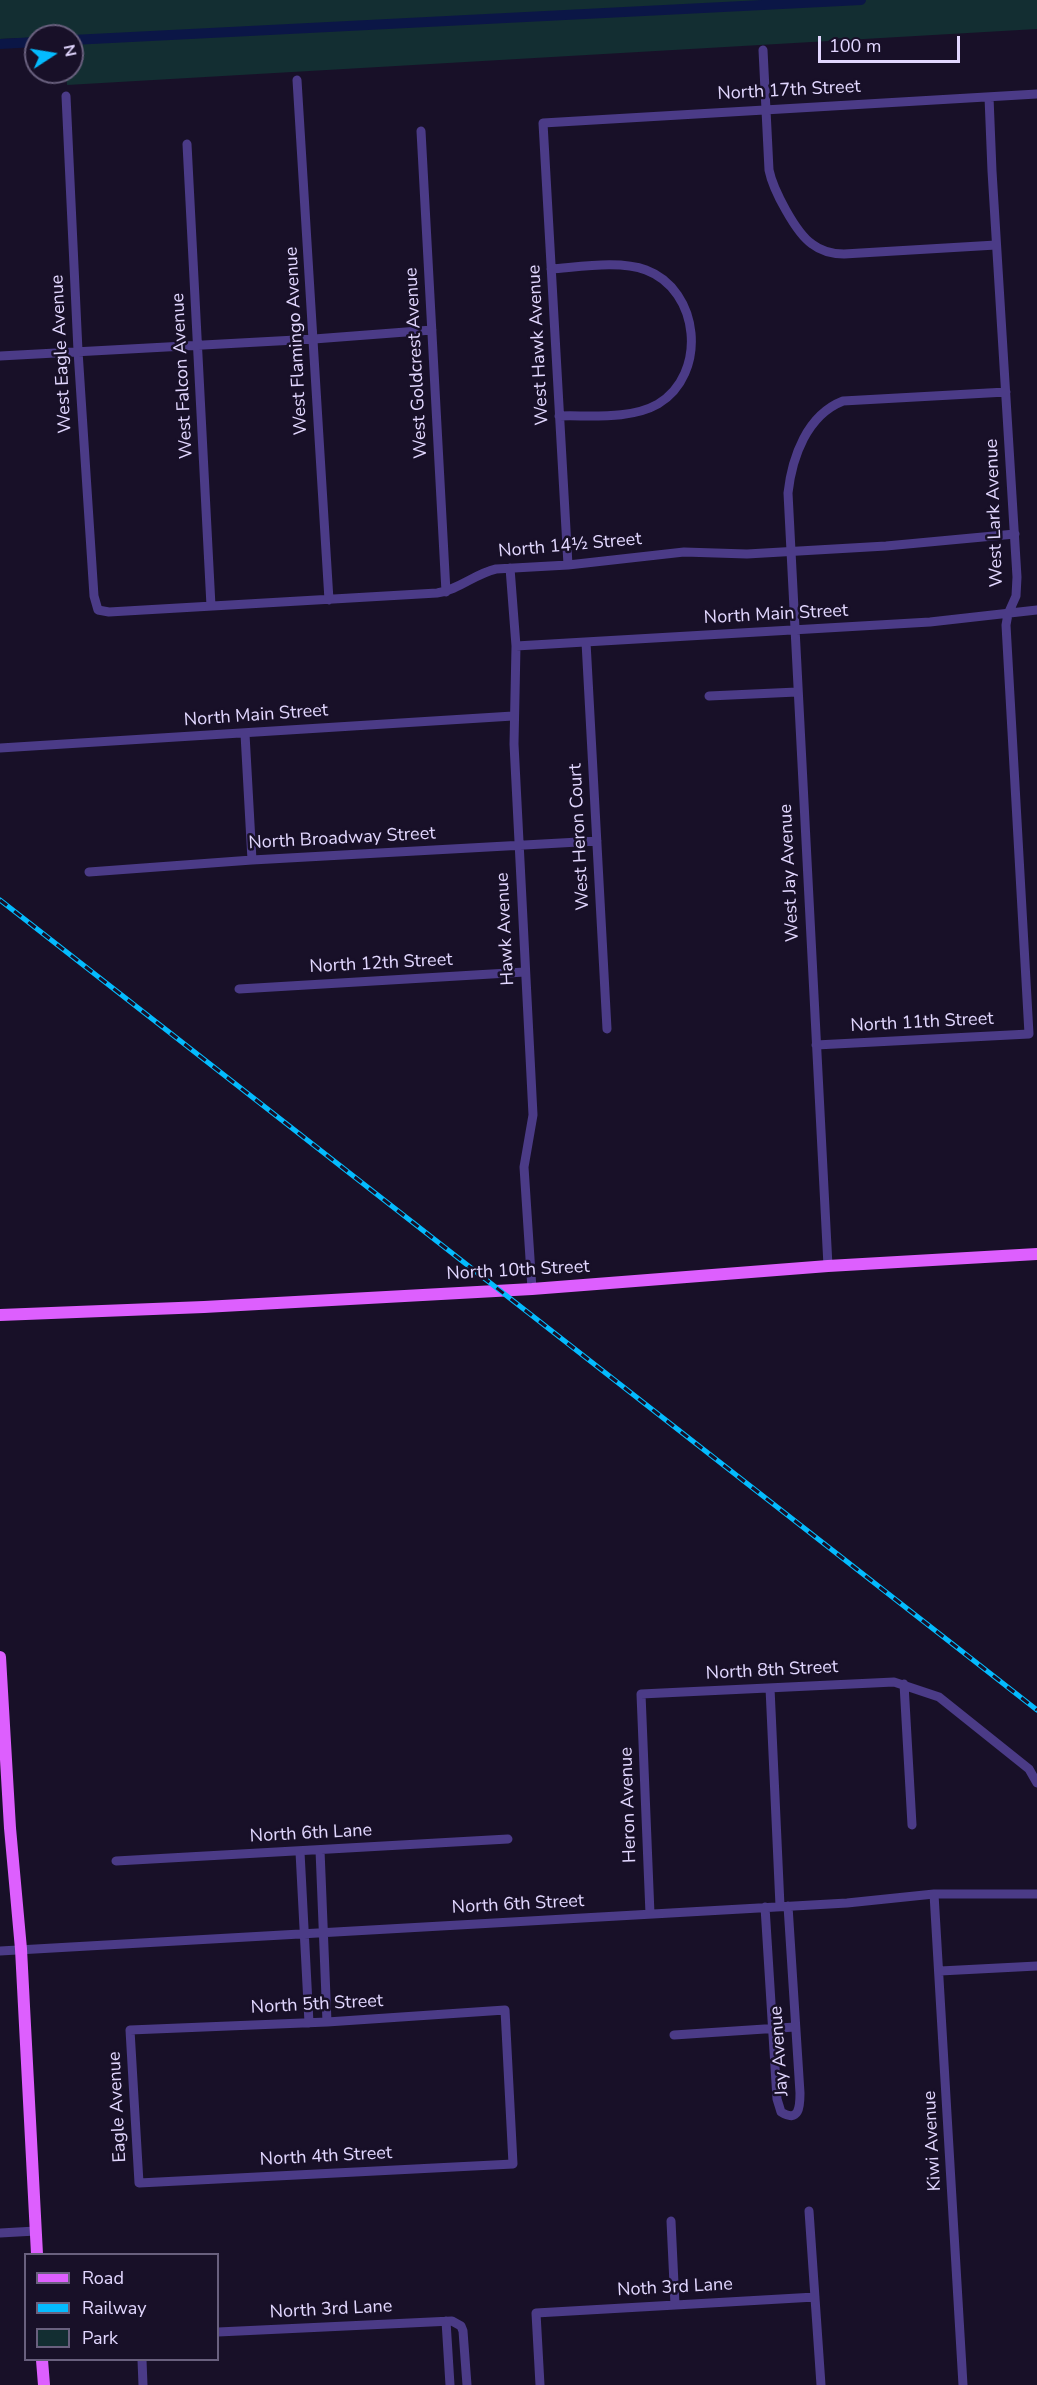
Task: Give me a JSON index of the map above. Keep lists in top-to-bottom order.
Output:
{
  "streets": {
    "main road": ["North 10th Street"],
    "street": [
      "North 17th Street",
      "West Flamingo Avenue",
      "West Hawk Avenue",
      "West Eagle Avenue",
      "West Goldcrest Avenue",
      "West Falcon Avenue",
      "West Lark Avenue",
      "North 14½ Street",
      "North Main Street",
      "West Heron Court",
      "North Broadway Street",
      "West Jay Avenue",
      "Hawk Avenue",
      "North 12th Street",
      "North 11th Street",
      "North 8th Street",
      "Heron Avenue",
      "North 6th Lane",
      "North 6th Street",
      "North 5th Street",
      "Jay Avenue",
      "Eagle Avenue",
      "Kiwi Avenue",
      "North 4th Street",
      "Noth 3rd Lane",
      "North 3rd Lane"
    ]
  },
  "crossings": [
    ["North 17th Street", "West Hawk Avenue"],
    ["North 17th Street", "West Lark Avenue"],
    ["West Flamingo Avenue", "North 14½ Street"],
    ["West Hawk Avenue", "North 14½ Street"],
    ["West Eagle Avenue", "North 14½ Street"],
    ["West Goldcrest Avenue", "North 14½ Street"],
    ["West Falcon Avenue", "North 14½ Street"],
    ["West Lark Avenue", "North 14½ Street"],
    ["West Lark Avenue", "North Main Street"],
    ["West Lark Avenue", "West Jay Avenue"],
    ["West Lark Avenue", "North 11th Street"],
    ["North 14½ Street", "West Jay Avenue"],
    ["North 14½ Street", "Hawk Avenue"],
    ["North Main Street", "West Heron Court"],
    ["North Main Street", "West Jay Avenue"],
    ["North Main Street", "Hawk Avenue"],
    ["West Heron Court", "North Broadway Street"],
    ["North Broadway Street", "Hawk Avenue"],
    ["West Jay Avenue", "North 11th Street"],
    ["West Jay Avenue", "North 10th Street"],
    ["Hawk Avenue", "North 12th Street"],
    ["Hawk Avenue", "North 10th Street"],
    ["North 8th Street", "Heron Avenue"],
    ["North 8th Street", "Jay Avenue"],
    ["Heron Avenue", "North 6th Street"],
    ["North 6th Street", "Jay Avenue"],
    ["North 6th Street", "Kiwi Avenue"],
    ["North 5th Street", "Eagle Avenue"],
    ["North 5th Street", "North 4th Street"],
    ["Eagle Avenue", "North 4th Street"]
  ],
  "legend": ["Road", "Railway", "Park"],
  "scale_bar": "100 m",
  "north": "right"
}
